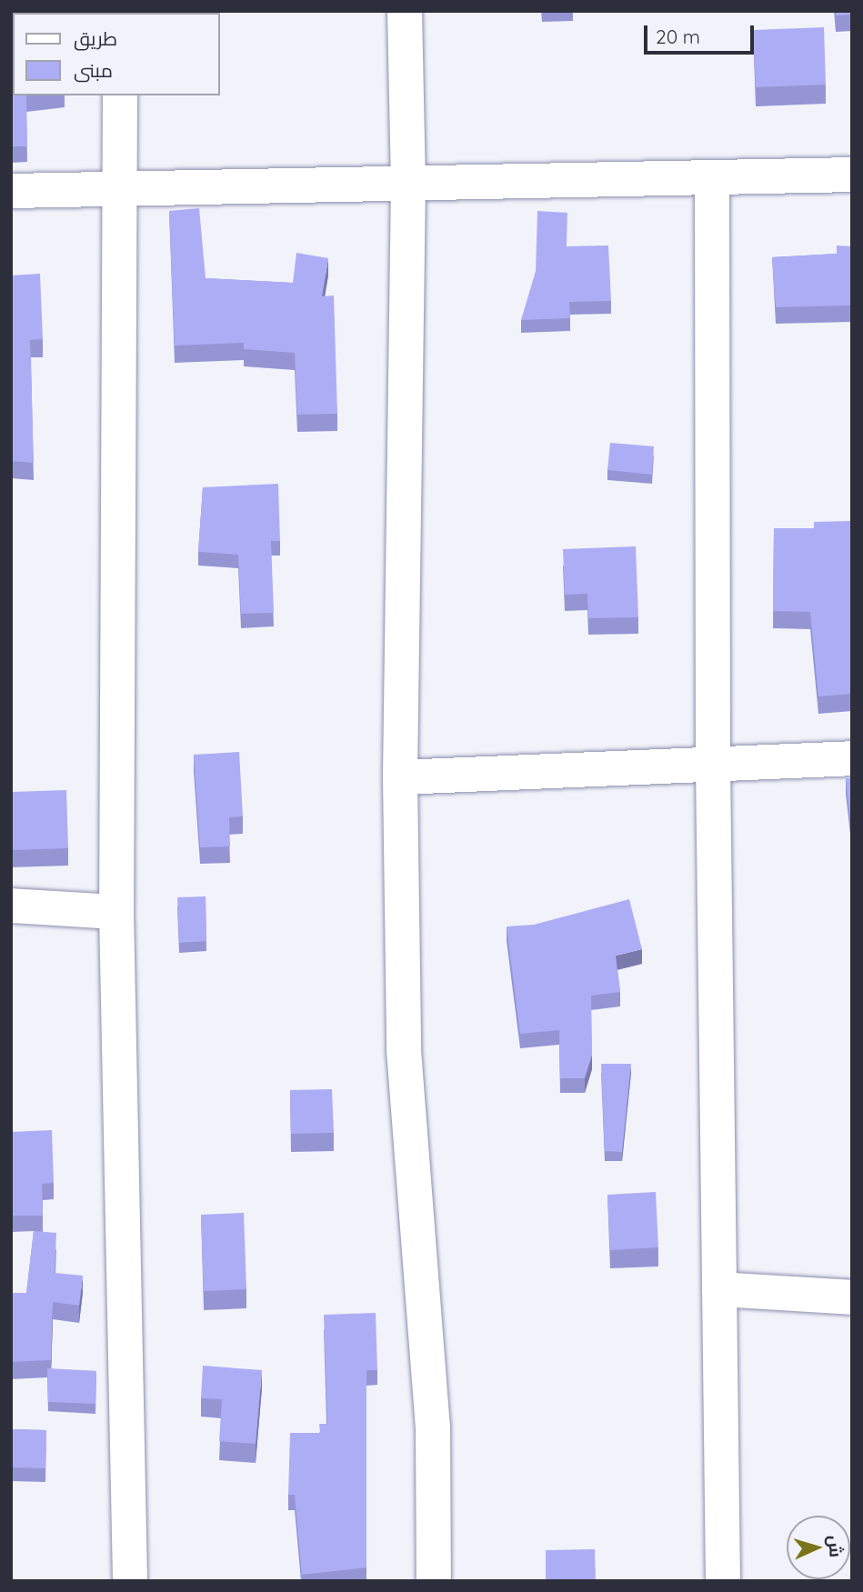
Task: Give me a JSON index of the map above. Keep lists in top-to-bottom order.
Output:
{
  "legend": ["طريق", "مبنى"],
  "scale_bar": "20 m",
  "north": "right"
}
